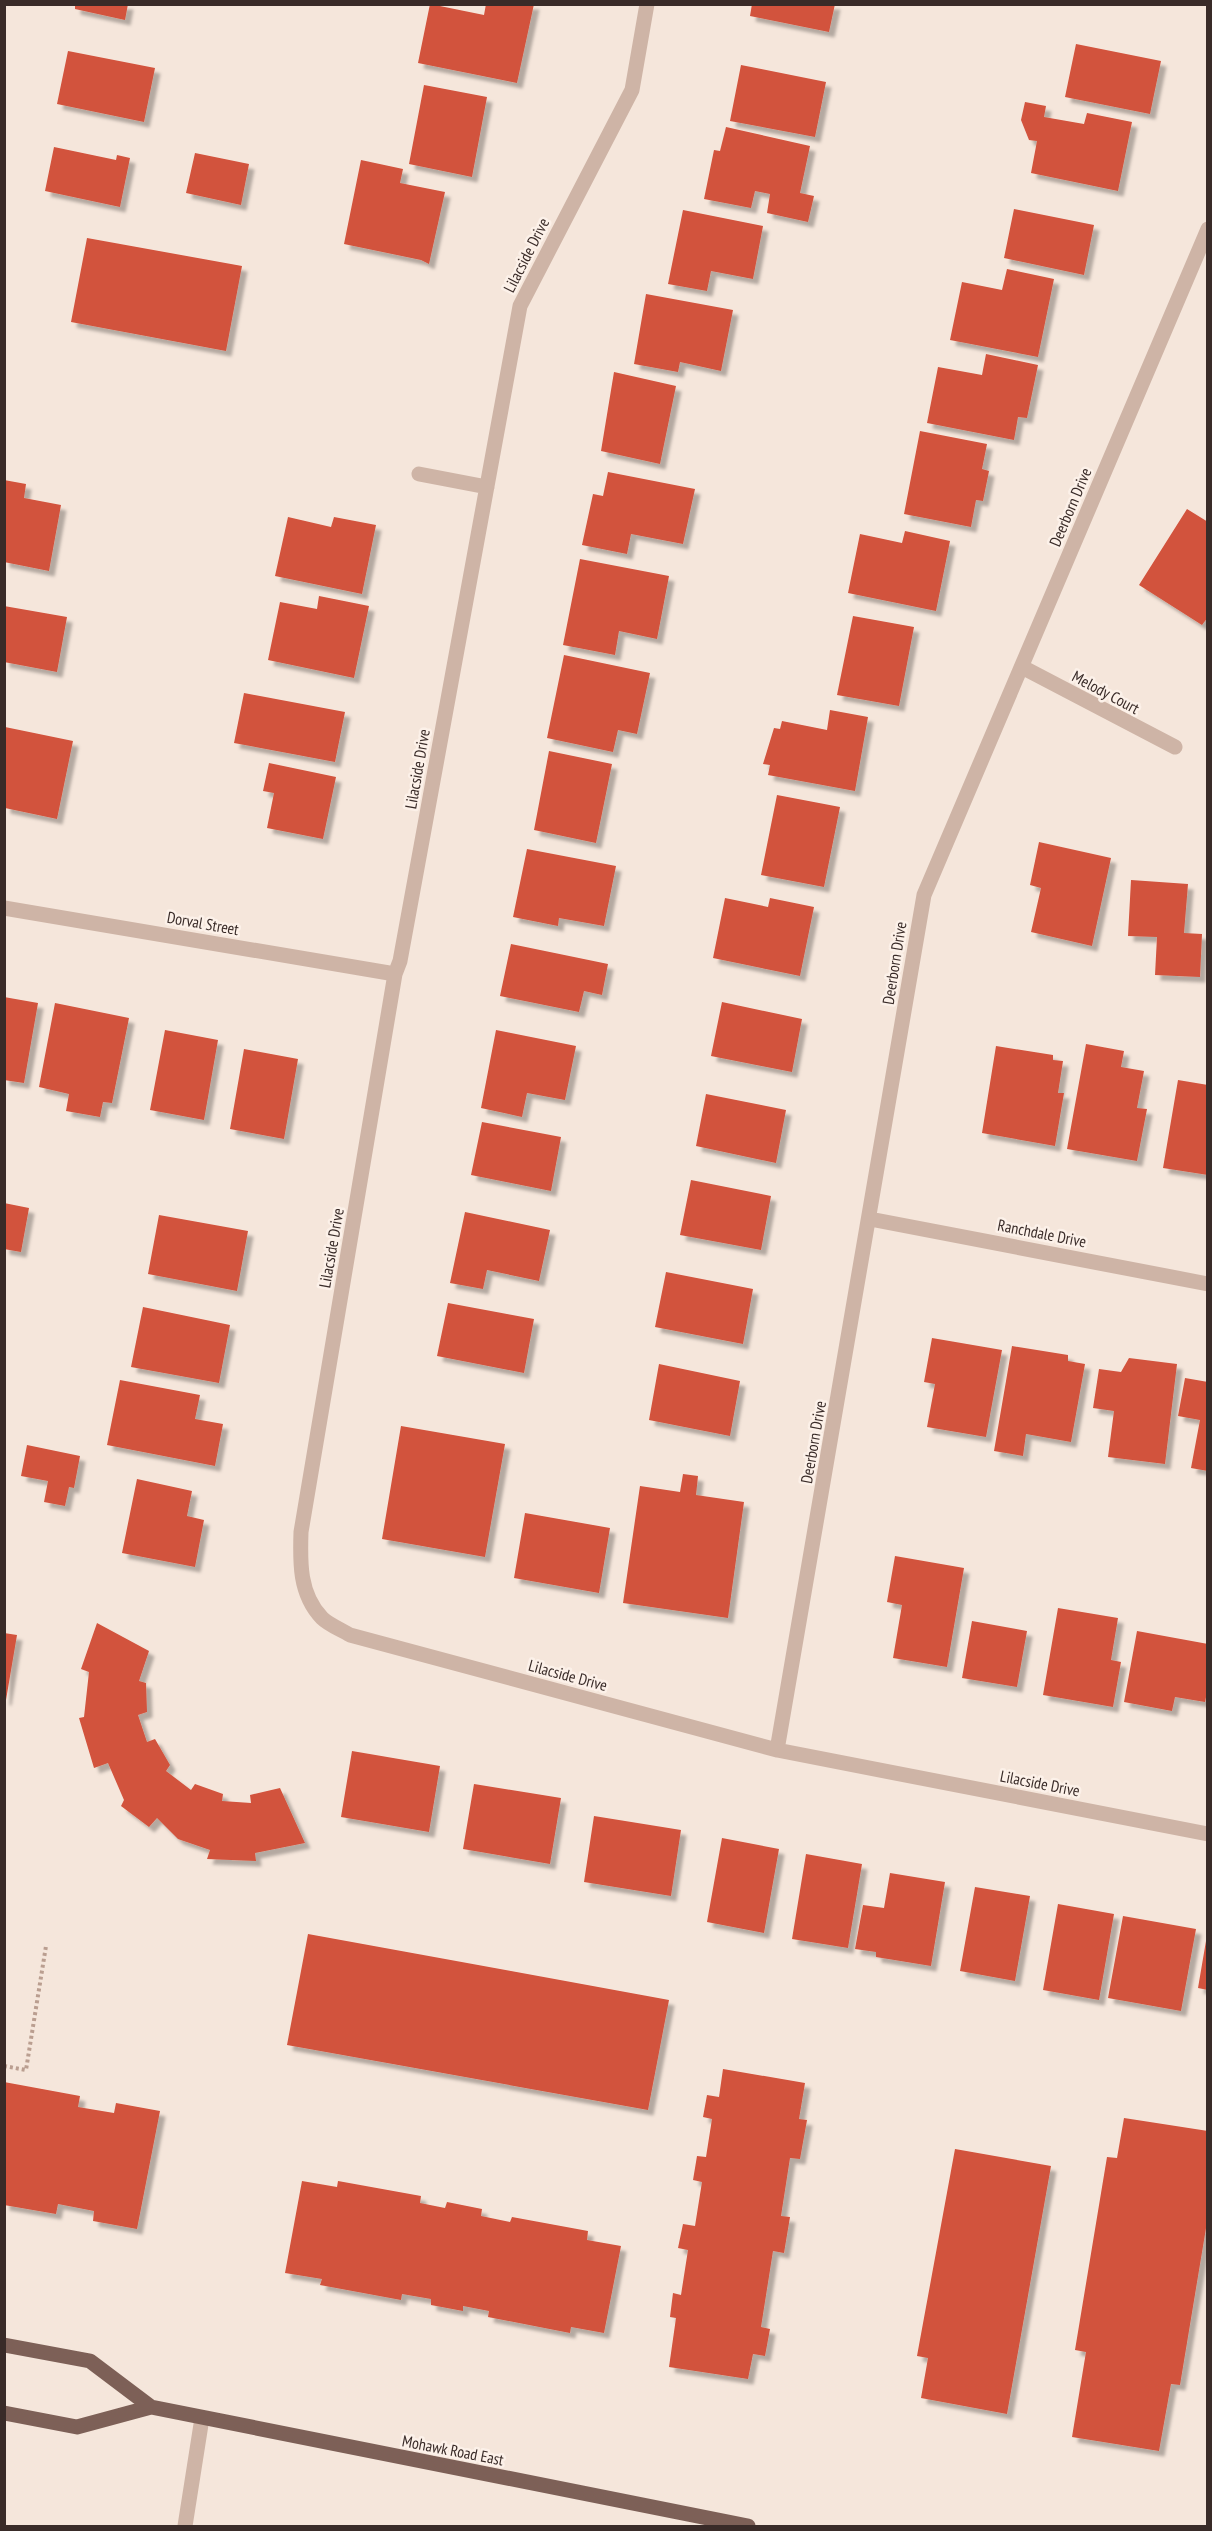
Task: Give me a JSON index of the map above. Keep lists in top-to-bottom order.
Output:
{
  "streets": {
    "main road": ["Mohawk Road East"],
    "street": [
      "Lilacside Drive",
      "Deerborn Drive",
      "Melody Court",
      "Dorval Street",
      "Ranchdale Drive"
    ]
  },
  "crossings": [
    ["Lilacside Drive", "Deerborn Drive"],
    ["Lilacside Drive", "Dorval Street"],
    ["Deerborn Drive", "Melody Court"],
    ["Deerborn Drive", "Ranchdale Drive"]
  ]
}
